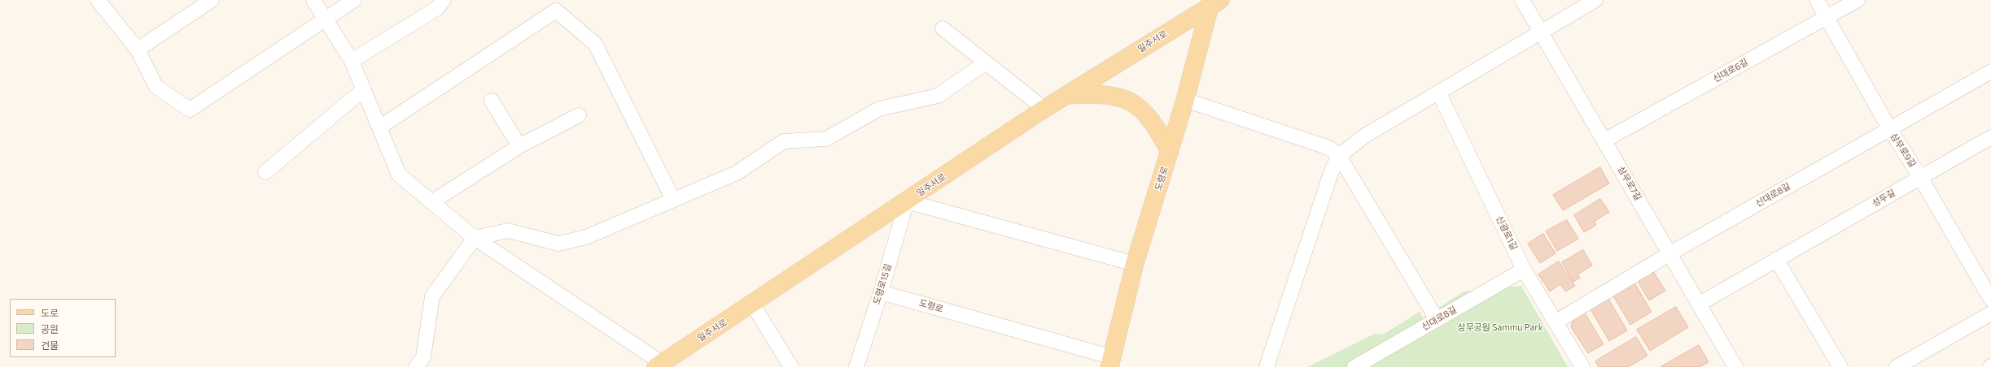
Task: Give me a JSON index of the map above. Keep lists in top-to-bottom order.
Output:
{
  "streets": {
    "main road": ["일주서로", "도령로"],
    "street": [
      "신대로6길",
      "삼무로9길",
      "삼무로7길",
      "신대로8길",
      "성두길",
      "신광로1길",
      "도령로15길"
    ]
  },
  "crossings": [
    ["일주서로", "도령로"],
    ["일주서로", "도령로15길"],
    ["신대로6길", "삼무로9길"],
    ["신대로6길", "삼무로7길"],
    ["삼무로9길", "신대로8길"],
    ["삼무로9길", "성두길"],
    ["도령로", "도령로15길"],
    ["삼무로7길", "신대로8길"],
    ["삼무로7길", "성두길"],
    ["신대로8길", "신광로1길"]
  ],
  "parks": ["삼무공원 Sammu Park"],
  "legend": ["도로", "공원", "건물"]
}
